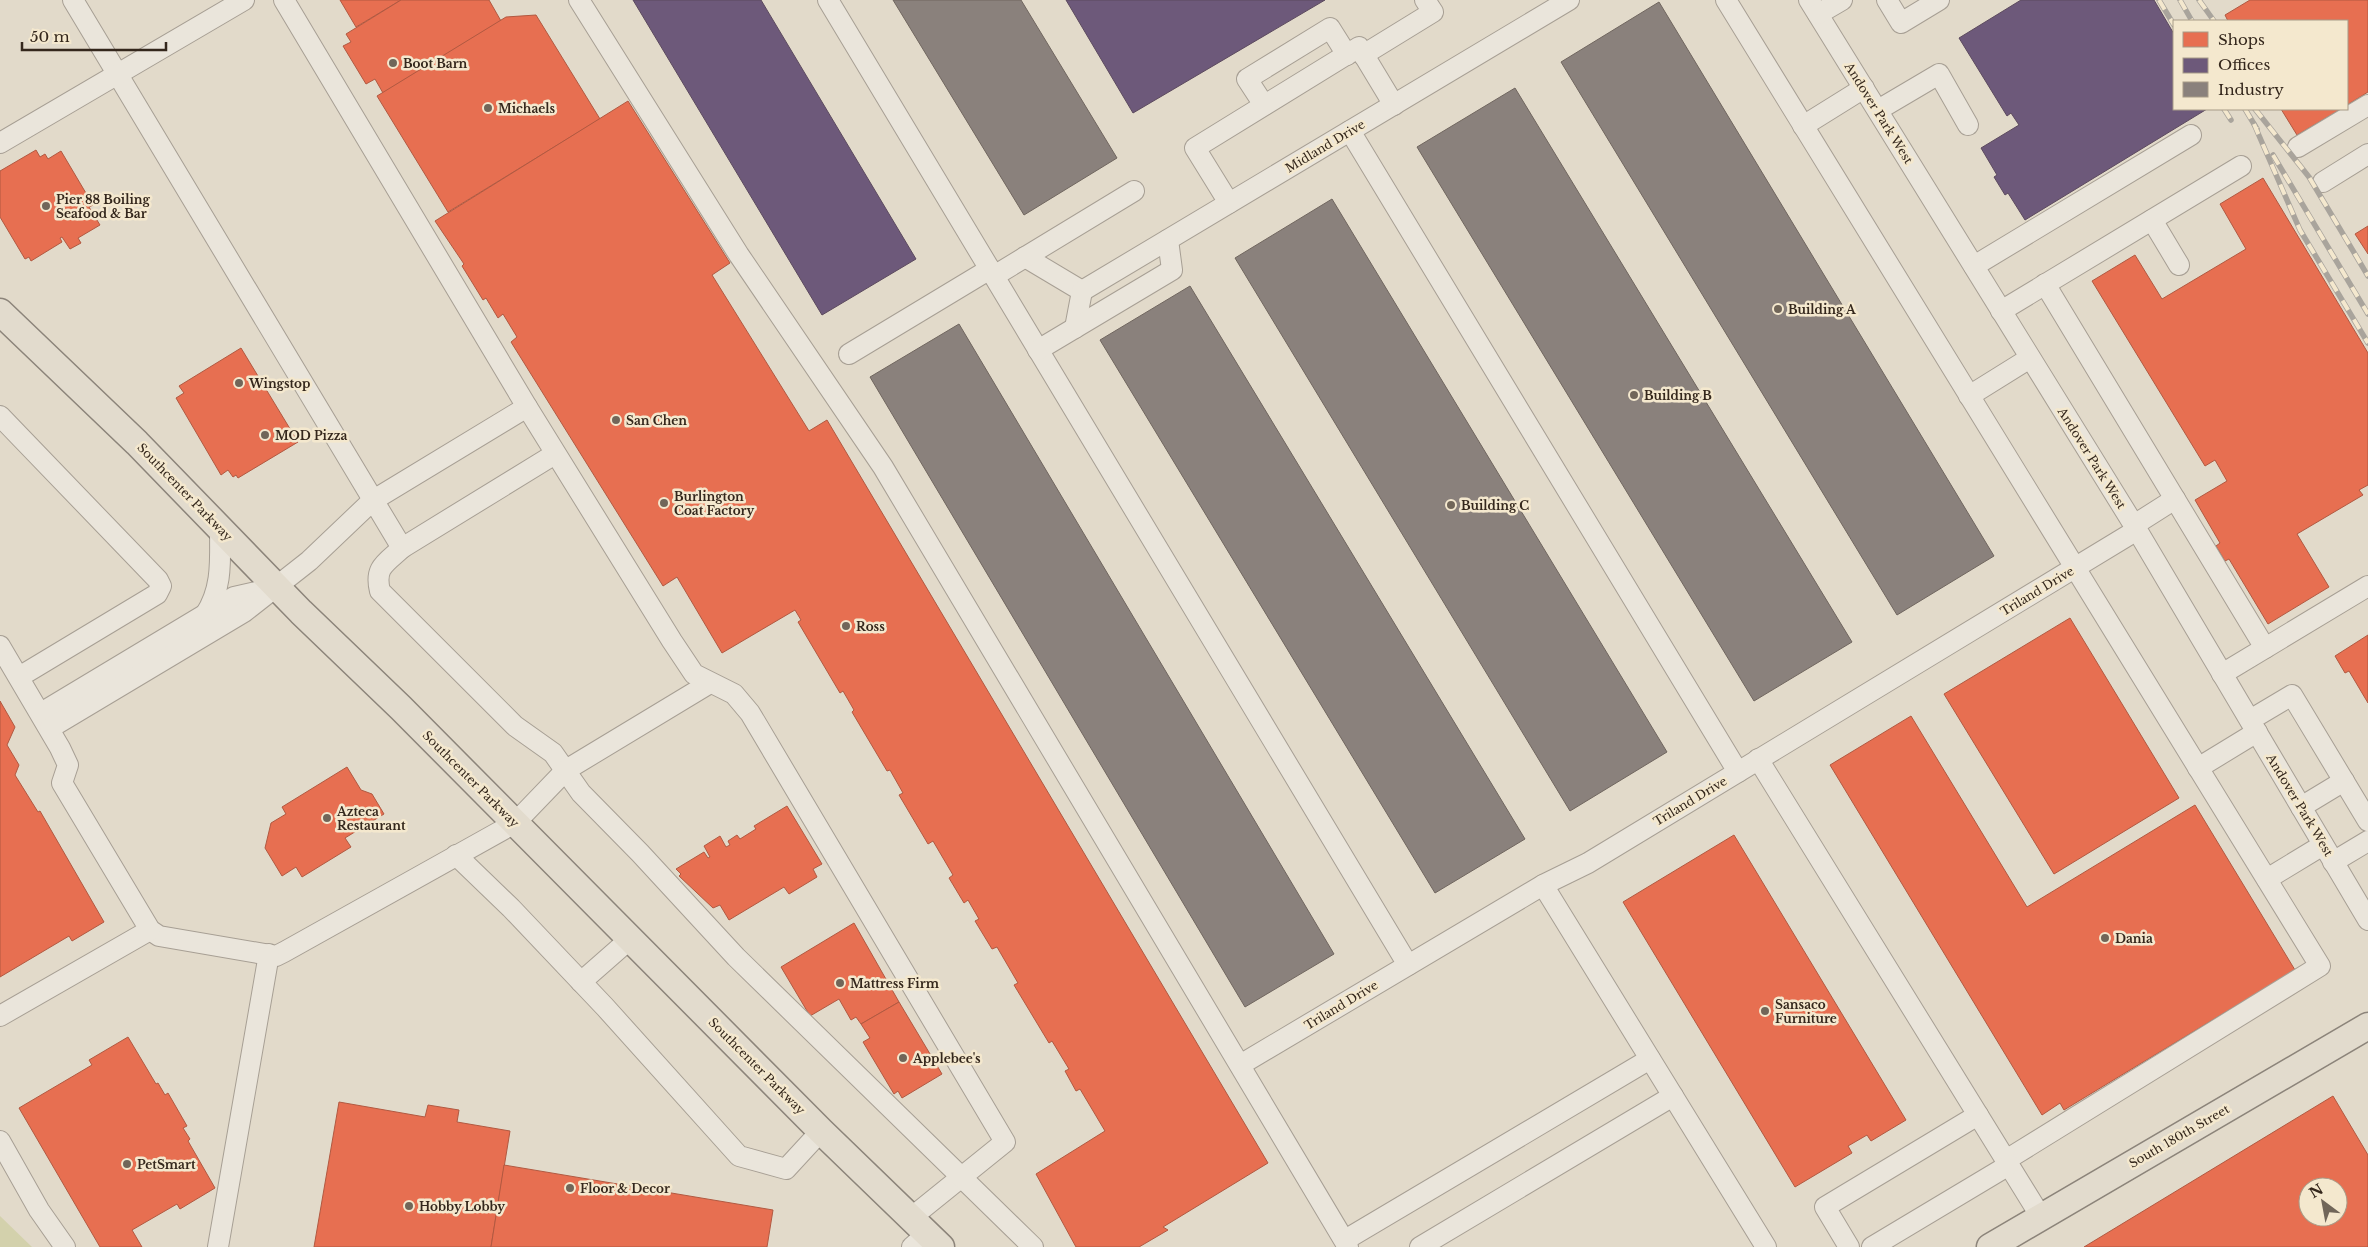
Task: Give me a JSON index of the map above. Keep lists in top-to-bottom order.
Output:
{
  "streets": {
    "main road": ["Southcenter Parkway", "South 180th Street"],
    "street": ["Andover Park West", "Midland Drive", "Triland Drive"]
  },
  "crossings": [
    ["Andover Park West", "Triland Drive"]
  ],
  "places": [
    "Boot Barn",
    "Michaels",
    "Pier 88 Boiling Seafood & Bar",
    "Building A",
    "Wingstop",
    "Building B",
    "San Chen",
    "MOD Pizza",
    "Burlington Coat Factory",
    "Building C",
    "Ross",
    "Azteca Restaurant",
    "Dania",
    "Mattress Firm",
    "Sansaco Furniture",
    "Applebee's",
    "PetSmart",
    "Floor & Decor",
    "Hobby Lobby"
  ],
  "legend": ["Shops", "Offices", "Industry"],
  "scale_bar": "50 m",
  "north": "top left"
}
